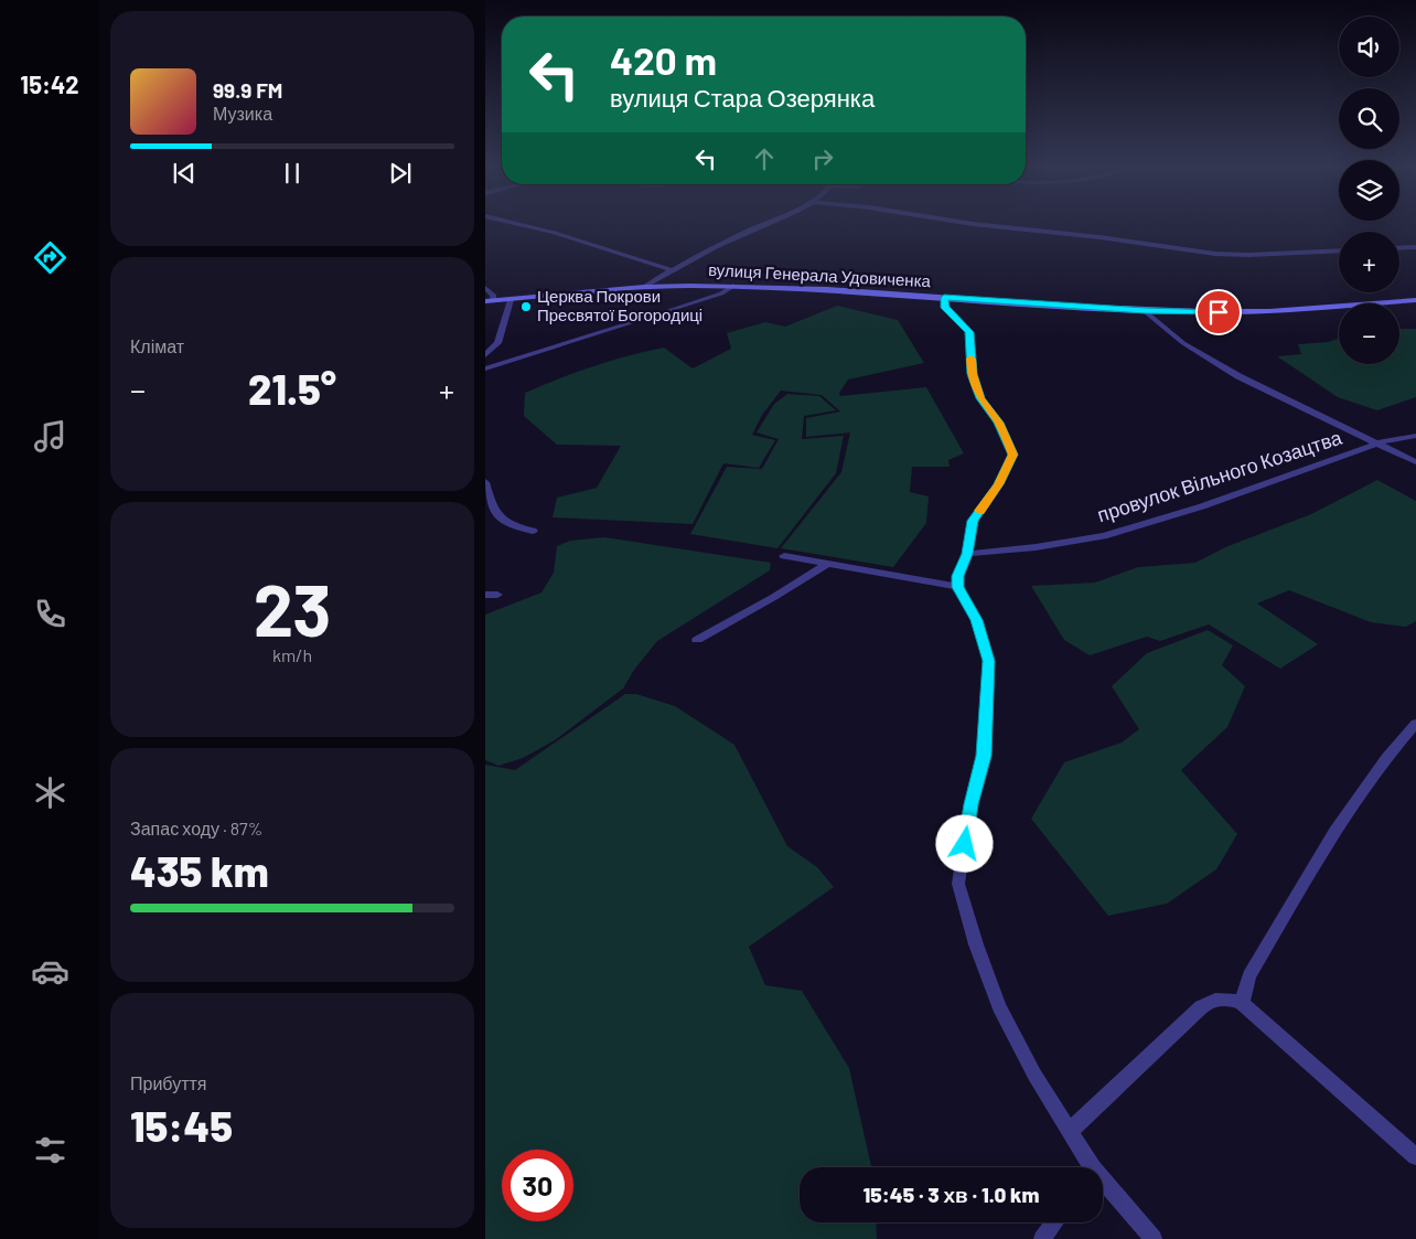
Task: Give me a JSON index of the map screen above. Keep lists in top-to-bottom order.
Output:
{
  "streets": {
    "main road": ["вулиця Генерала Удовиченка"],
    "street": ["провулок Вільного Козацтва"]
  },
  "places": ["Церква Покрови Пресвятої Богородиці"],
  "page": {
    "tabs": "15:42",
    "map_buttons": ["+", "−"],
    "turn": ["420 m", "вулиця Стара Озерянка"],
    "song": ["99.9 FM", "Музика"],
    "tile": [
      "Клімат",
      ["23", "km/h"],
      ["Запас ходу · 87%", "435 km"],
      ["Прибуття", "15:45"]
    ],
    "heat": ["−", "21.5°", "+"],
    "limit": "30",
    "trip": "15:45 · 3 хв · 1.0 km"
  }
}
